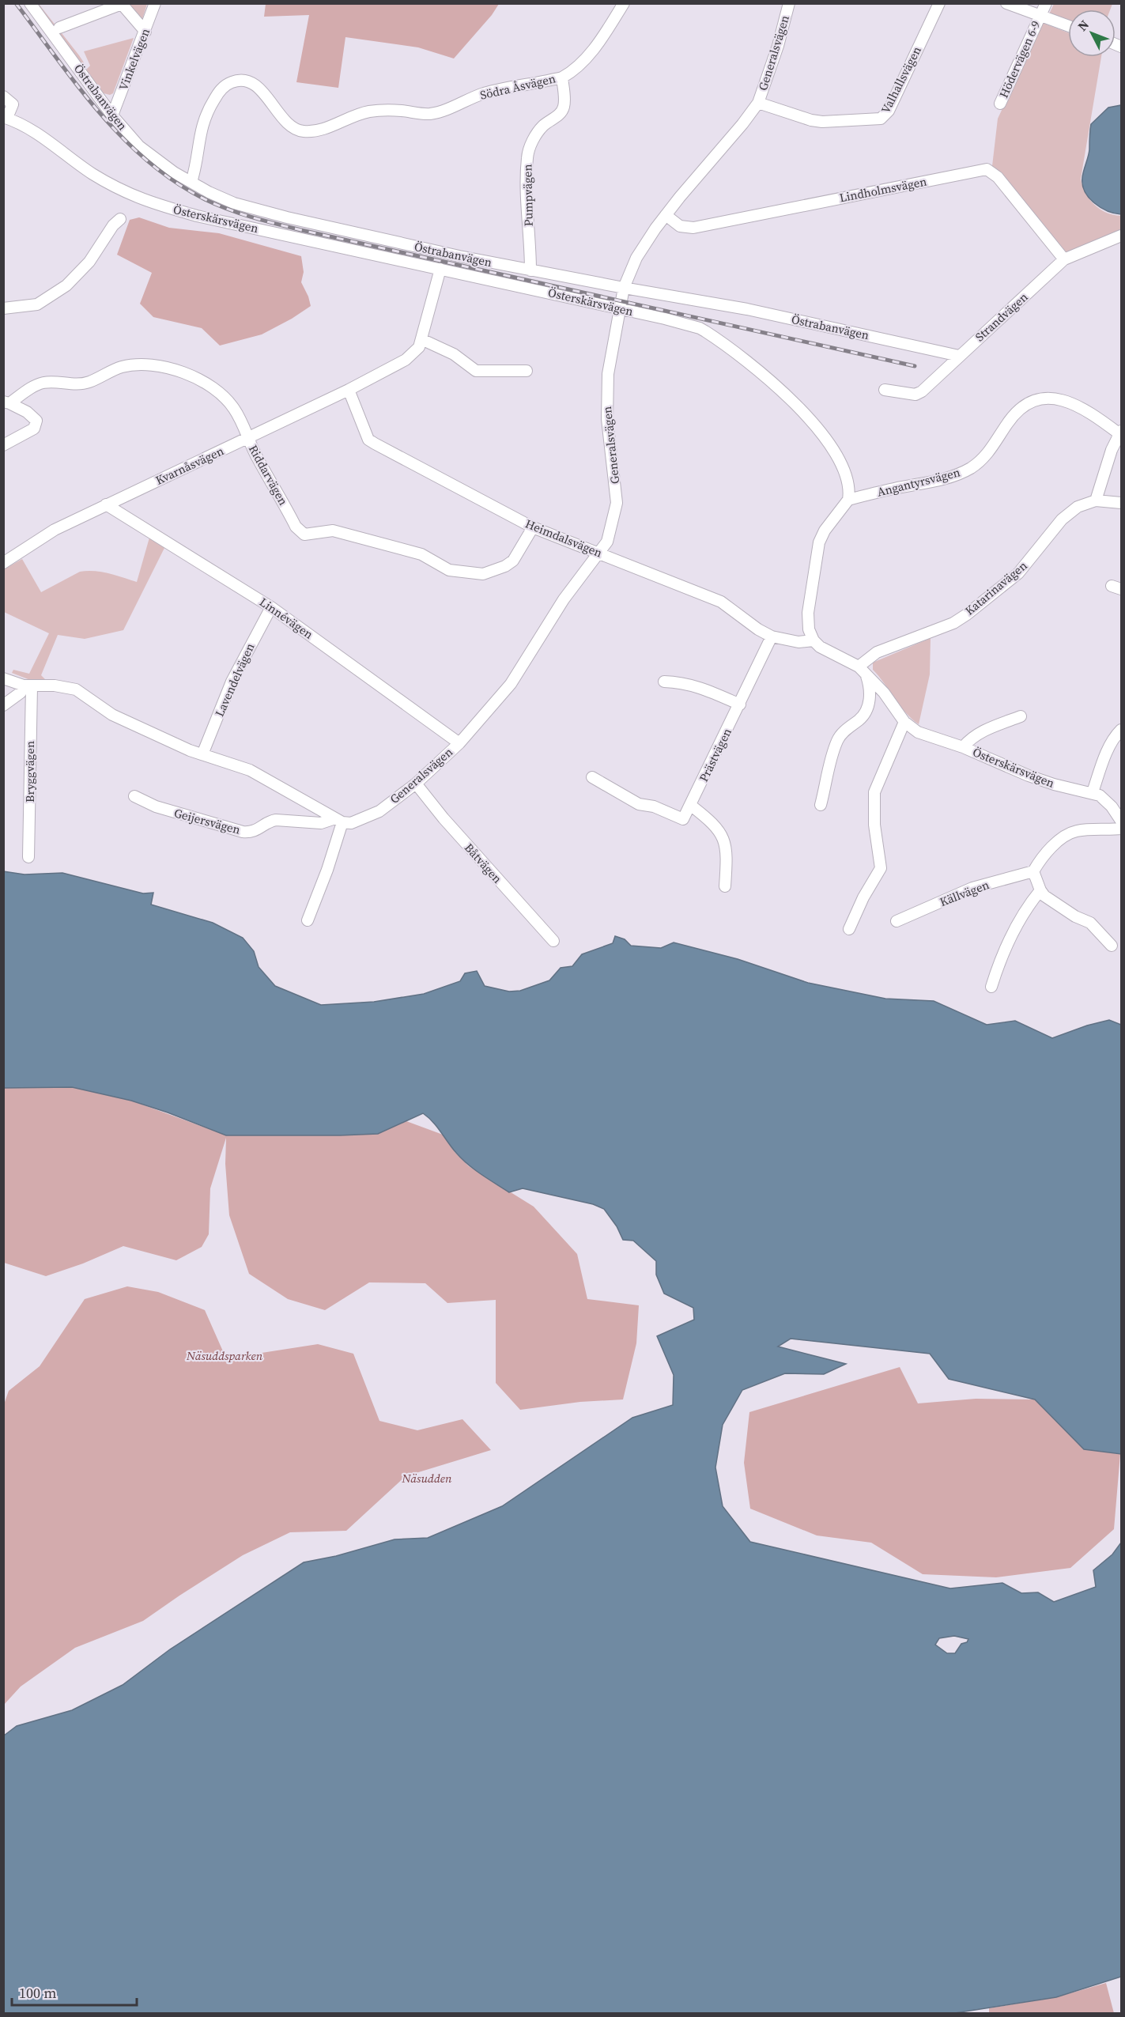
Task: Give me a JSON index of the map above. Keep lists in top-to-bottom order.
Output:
{
  "streets": {
    "street": [
      "Generalsvägen",
      "Vinkelvägen",
      "Hödervägen 6-9",
      "Valhallsvägen",
      "Södra Åsvägen",
      "Östrabanvägen",
      "Lindholmsvägen",
      "Pumpvägen",
      "Österskärsvägen",
      "Strandvägen",
      "Kvarnåsvägen",
      "Riddarvägen",
      "Angantyrsvägen",
      "Heimdalsvägen",
      "Katarinavägen",
      "Linnévägen",
      "Lavendelvägen",
      "Prästvägen",
      "Bryggvägen",
      "Geijersvägen",
      "Båtvägen",
      "Källvägen"
    ]
  },
  "crossings": [
    ["Generalsvägen", "Valhallsvägen"],
    ["Generalsvägen", "Östrabanvägen"],
    ["Generalsvägen", "Lindholmsvägen"],
    ["Generalsvägen", "Österskärsvägen"],
    ["Generalsvägen", "Heimdalsvägen"],
    ["Generalsvägen", "Linnévägen"],
    ["Generalsvägen", "Geijersvägen"],
    ["Generalsvägen", "Båtvägen"],
    ["Vinkelvägen", "Östrabanvägen"],
    ["Södra Åsvägen", "Östrabanvägen"],
    ["Södra Åsvägen", "Pumpvägen"],
    ["Östrabanvägen", "Pumpvägen"],
    ["Östrabanvägen", "Strandvägen"],
    ["Lindholmsvägen", "Strandvägen"],
    ["Österskärsvägen", "Kvarnåsvägen"],
    ["Österskärsvägen", "Angantyrsvägen"],
    ["Österskärsvägen", "Heimdalsvägen"],
    ["Österskärsvägen", "Katarinavägen"],
    ["Kvarnåsvägen", "Riddarvägen"],
    ["Kvarnåsvägen", "Heimdalsvägen"],
    ["Kvarnåsvägen", "Linnévägen"],
    ["Riddarvägen", "Heimdalsvägen"],
    ["Heimdalsvägen", "Prästvägen"],
    ["Linnévägen", "Lavendelvägen"]
  ],
  "parks": ["Näsuddsparken", "Näsudden"],
  "scale_bar": "100 m",
  "north": "top left"
}
